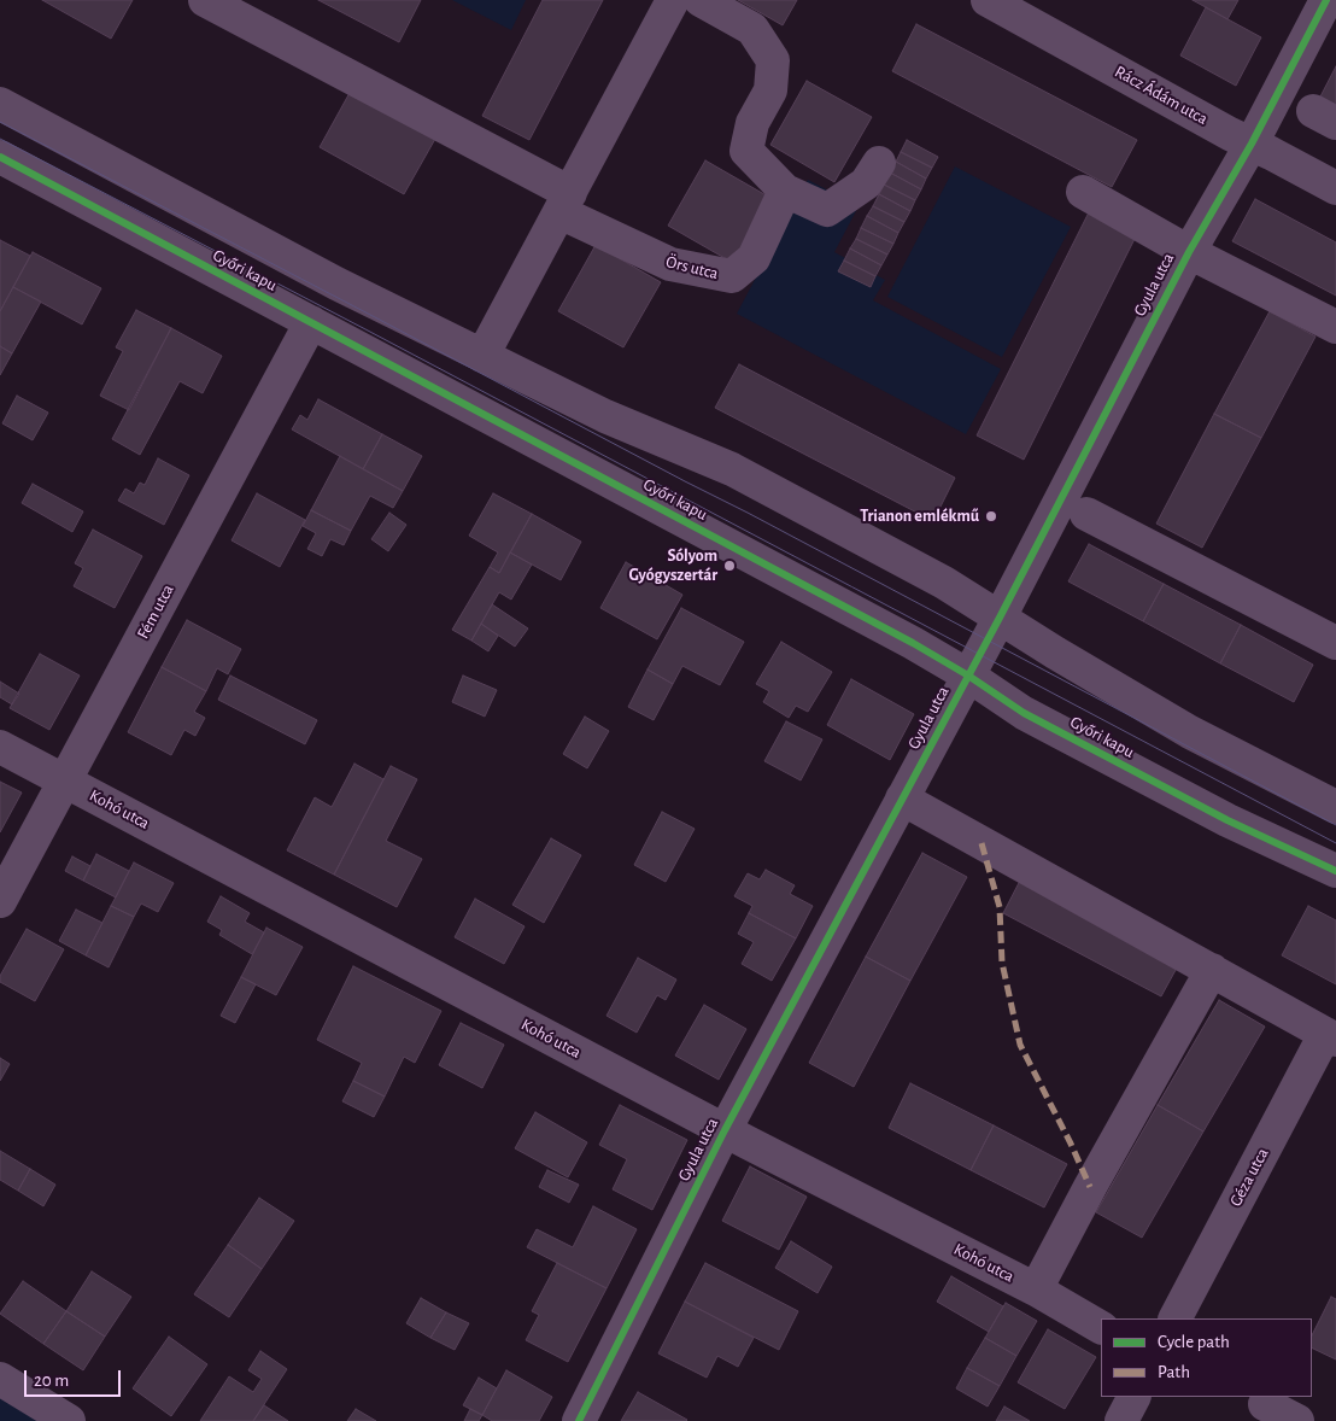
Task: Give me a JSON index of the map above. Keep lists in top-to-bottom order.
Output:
{
  "streets": {
    "street": [
      "Rácz Ádám utca",
      "Örs utca",
      "Győri kapu",
      "Gyula utca",
      "Fém utca",
      "Kohó utca",
      "Géza utca"
    ]
  },
  "crossings": [
    ["Rácz Ádám utca", "Gyula utca"],
    ["Győri kapu", "Gyula utca"],
    ["Győri kapu", "Fém utca"],
    ["Gyula utca", "Kohó utca"],
    ["Fém utca", "Kohó utca"]
  ],
  "places": ["Trianon emlékmű", "Sólyom Gyógyszertár"],
  "legend": ["Cycle path", "Path"],
  "scale_bar": "20 m"
}
